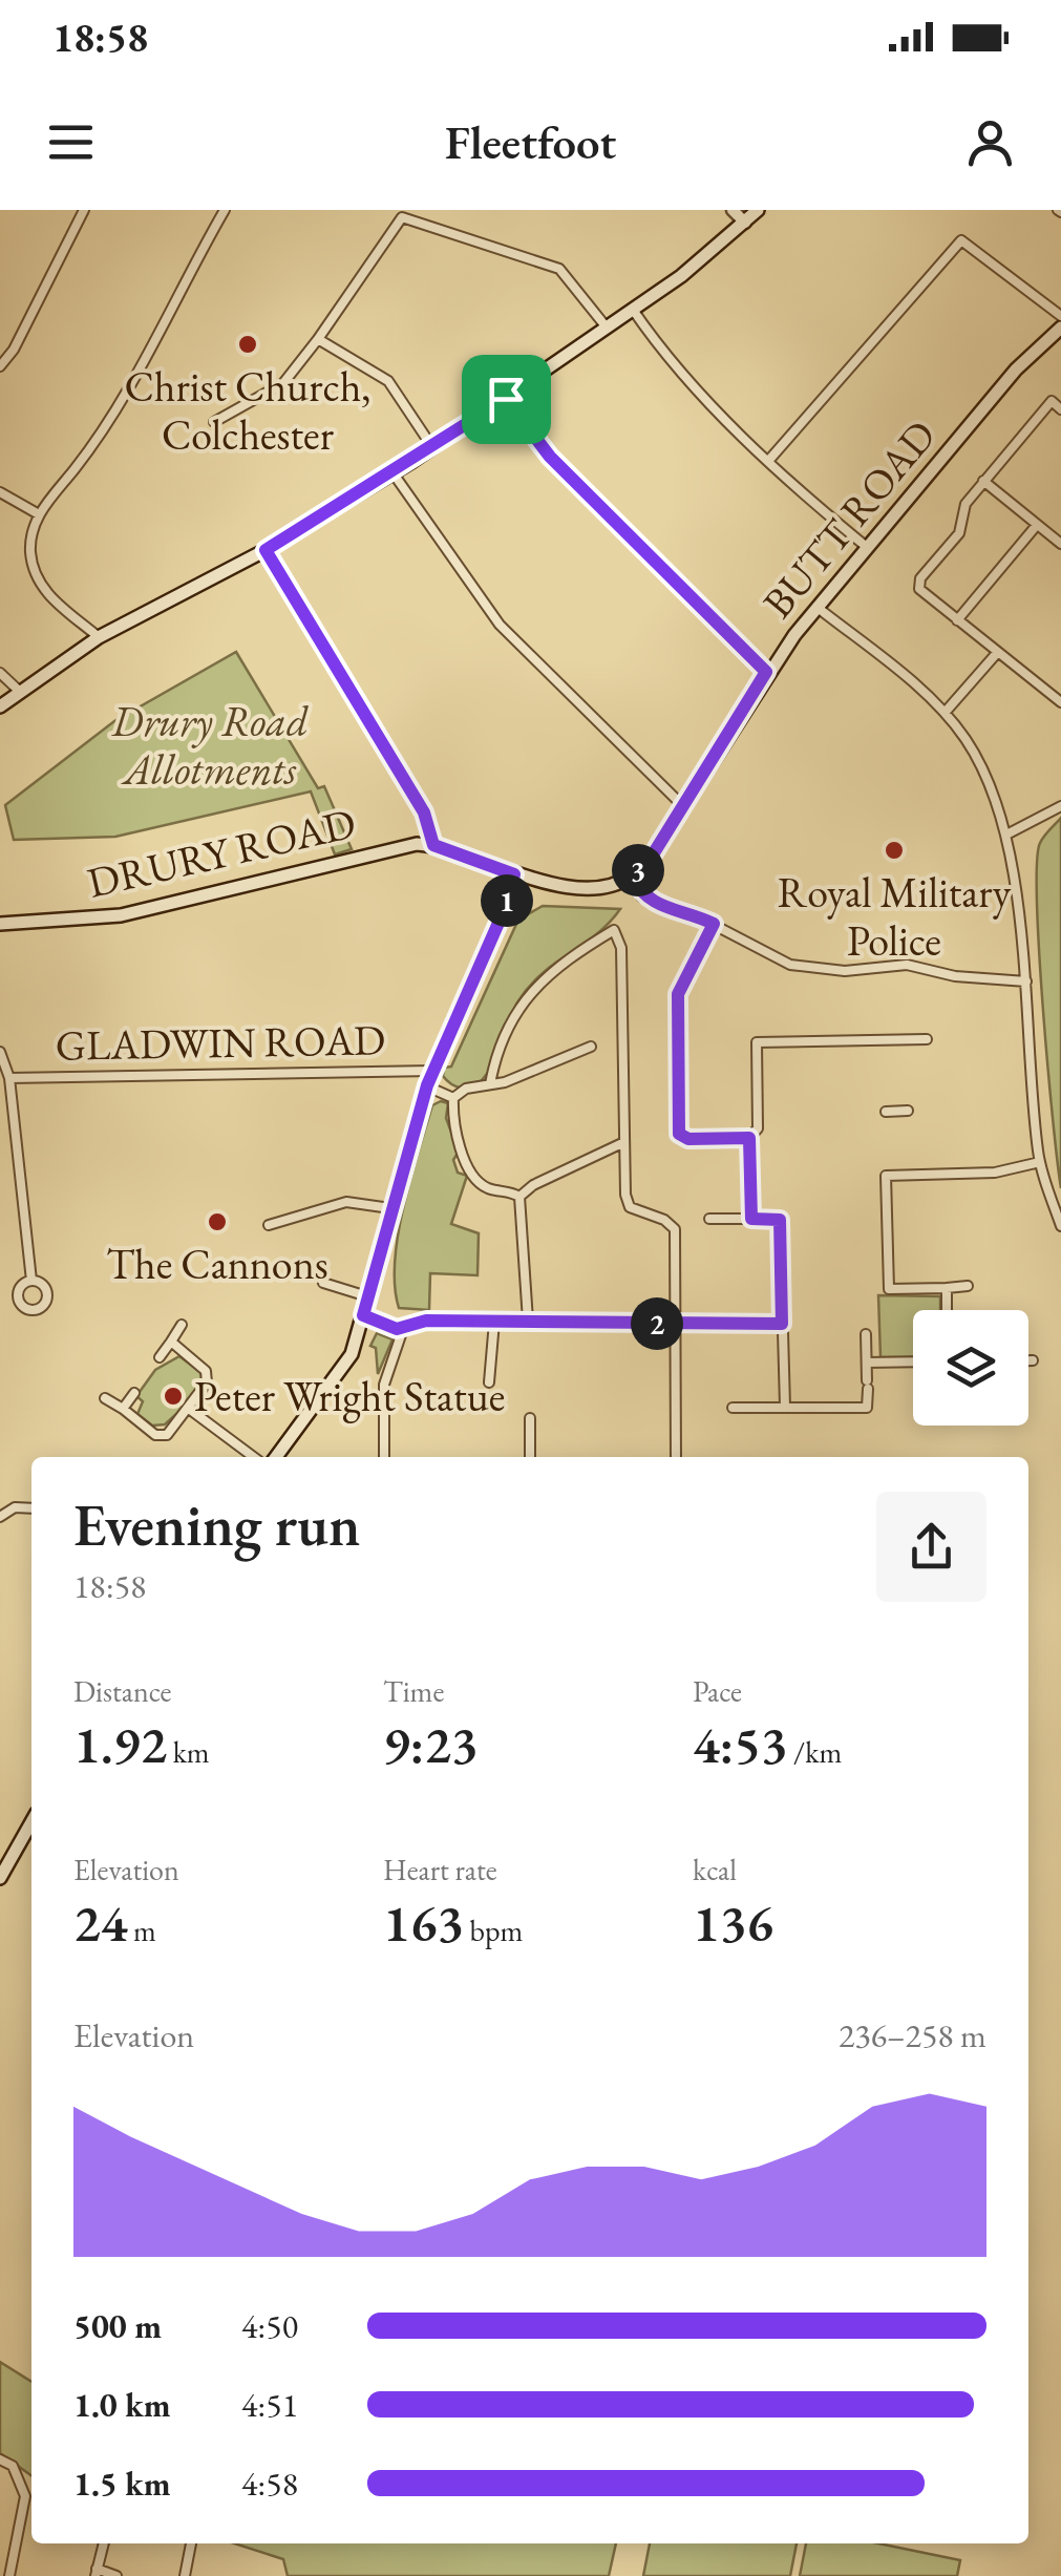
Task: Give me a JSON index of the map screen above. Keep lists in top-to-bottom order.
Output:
{
  "streets": {
    "main road": ["BUTT ROAD", "DRURY ROAD"],
    "street": ["GLADWIN ROAD"]
  },
  "parks": ["Drury Road Allotments"],
  "places": [
    "Christ Church, Colchester",
    "Royal Military Police",
    "The Cannons",
    "Peter Wright Statue"
  ],
  "page": {
    "status": "18:58",
    "header": "Fleetfoot",
    "pins": ["3", "1", "2"],
    "heading": ["Evening run", "18:58"],
    "stats": [
      ["Distance", "1.92 km"],
      ["Time", "9:23"],
      ["Pace", "4:53 /km"],
      ["Elevation", "24 m"],
      ["Heart rate", "163 bpm"],
      ["kcal", "136"]
    ],
    "chart": ["Elevation", "236–258 m"],
    "list": [
      {
        "name": "500 m",
        "note": "4:50"
      },
      {
        "name": "1.0 km",
        "note": "4:51"
      },
      {
        "name": "1.5 km",
        "note": "4:58"
      }
    ]
  }
}
